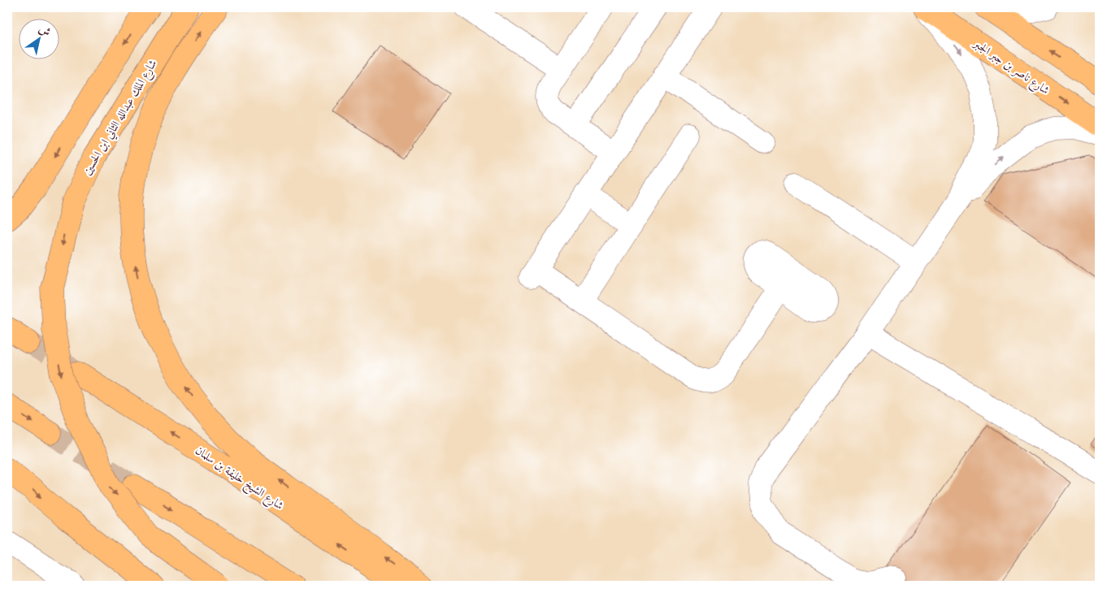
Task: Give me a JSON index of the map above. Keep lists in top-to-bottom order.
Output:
{
  "streets": {
    "main road": ["شارع ناصر بن جبر الجبر", "شارع الملك عبدالله الثاني ابن الحسين", "شارع الشيخ خليفة بن سلمان"]
  },
  "one_way": ["شارع الملك عبدالله الثاني ابن الحسين"],
  "north": "top right"
}
